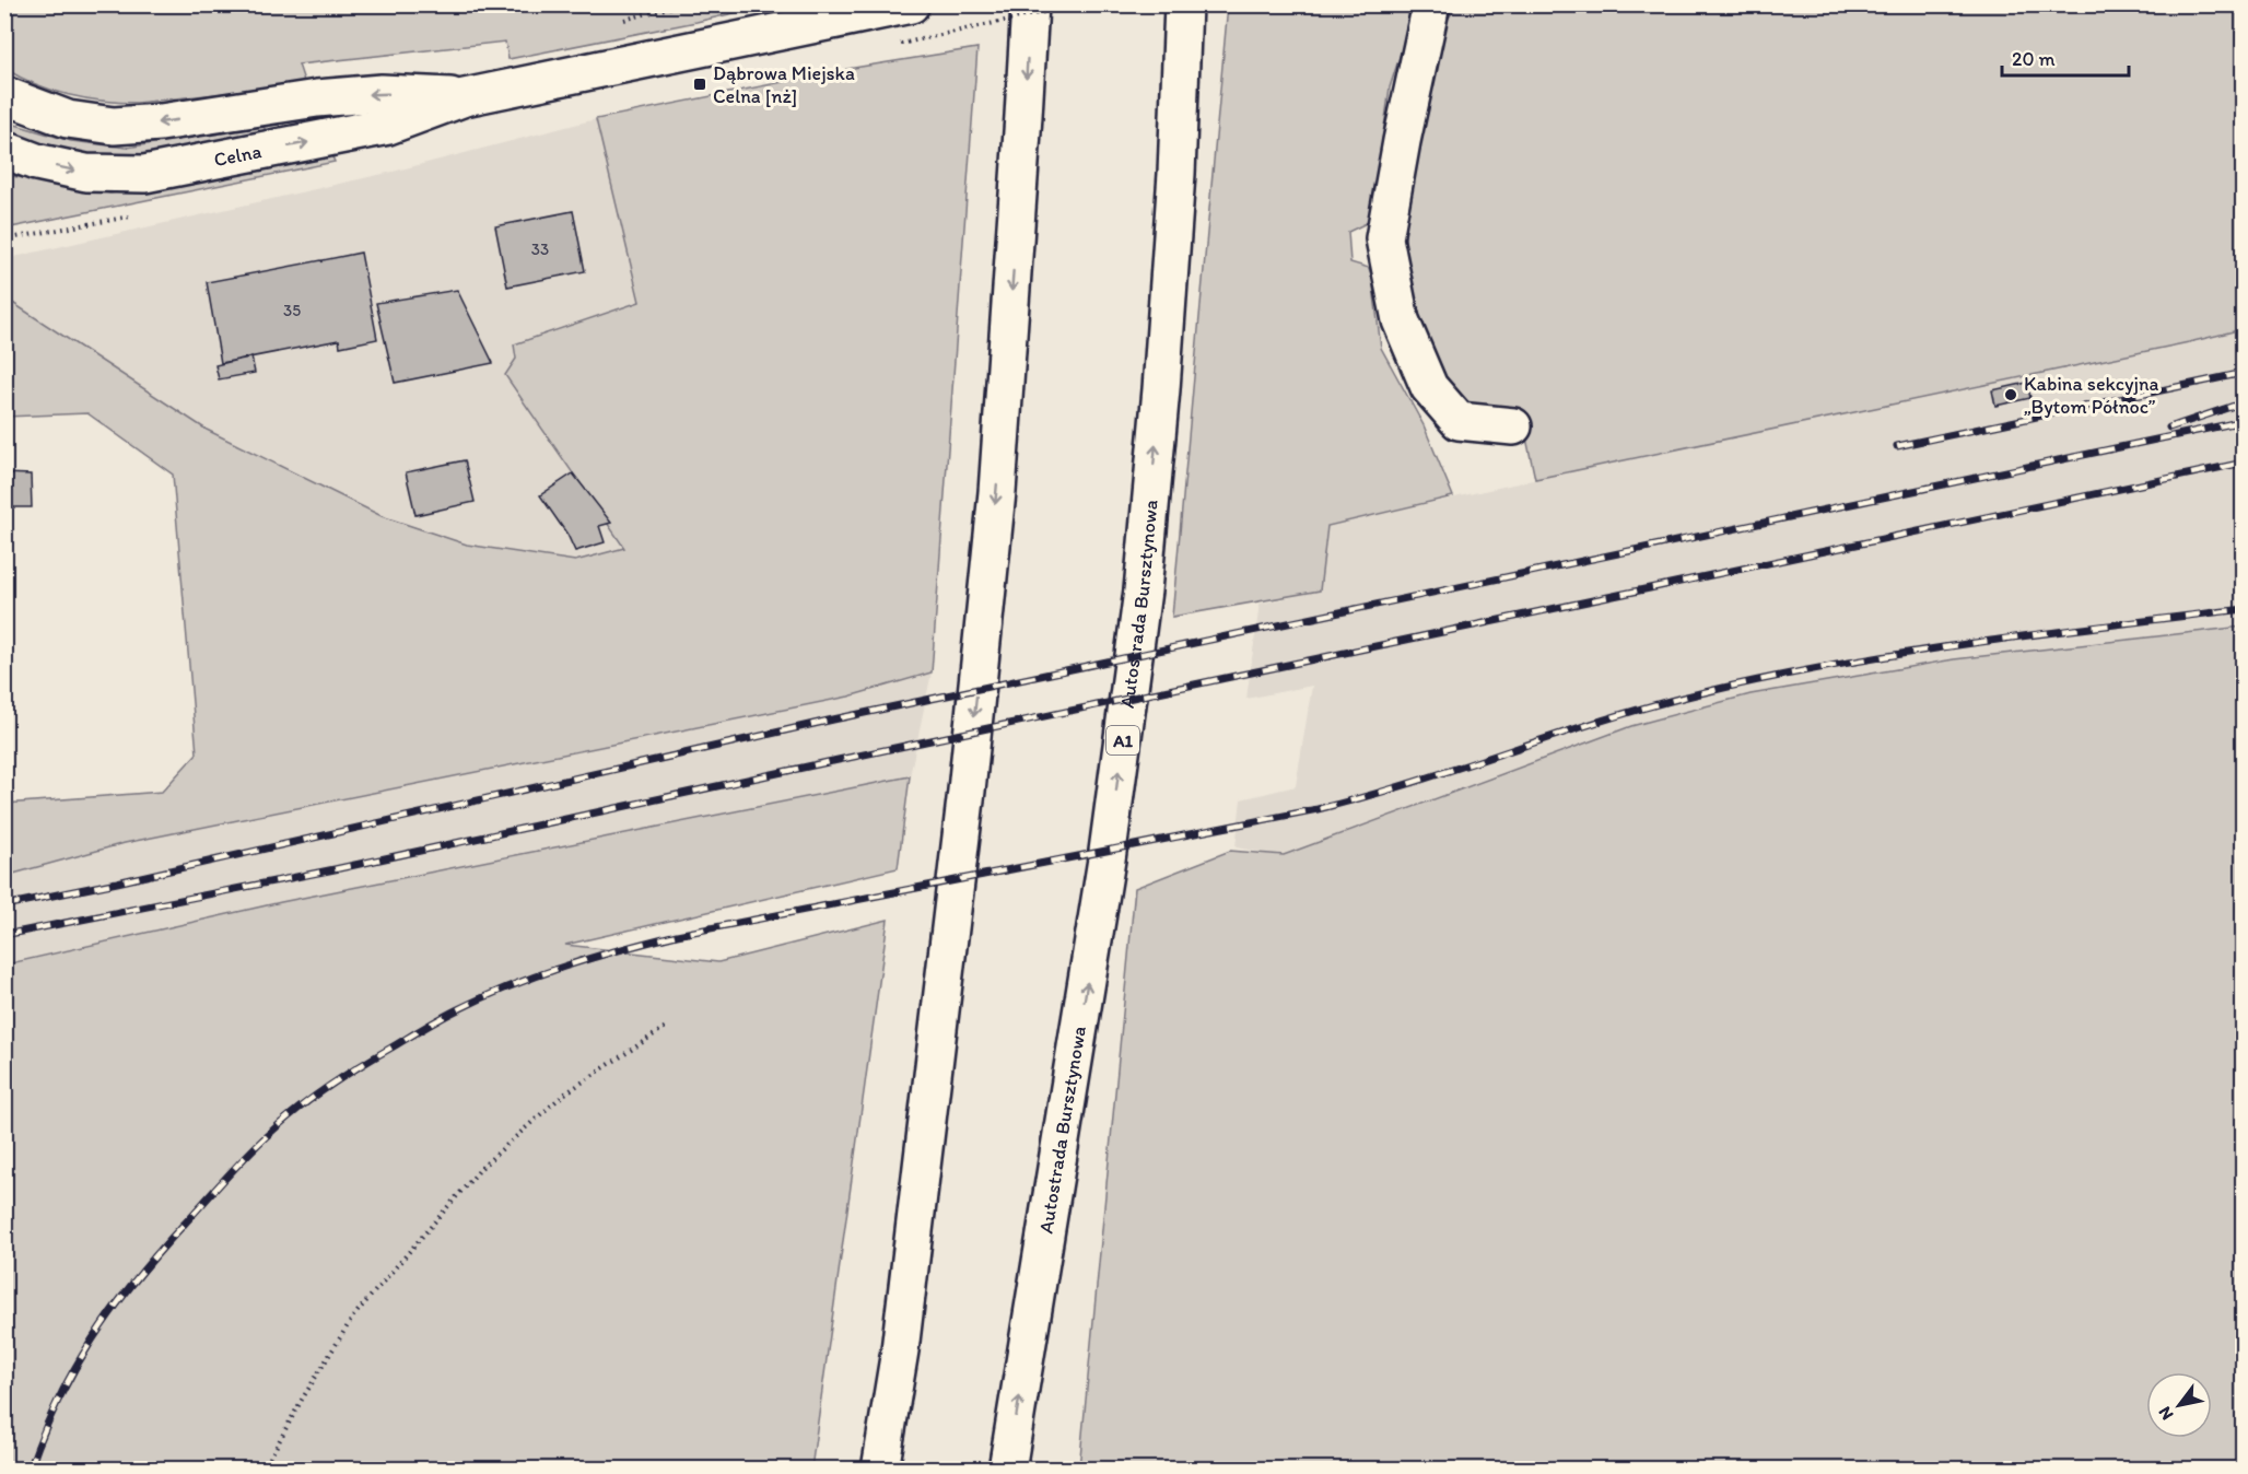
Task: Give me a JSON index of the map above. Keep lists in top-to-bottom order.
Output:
{
  "streets": {
    "main road": ["Celna", "Autostrada Bursztynowa", "A1"]
  },
  "places": {
    "transit": ["Dąbrowa Miejska Celna [nż]"],
    "other": ["Kabina sekcyjna „Bytom Północ”"]
  },
  "house_numbers": ["33", "35"],
  "scale_bar": "20 m",
  "north": "bottom left"
}
